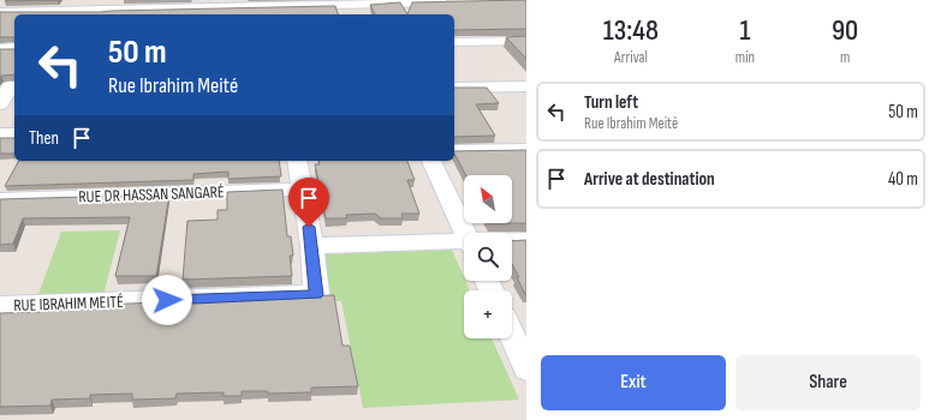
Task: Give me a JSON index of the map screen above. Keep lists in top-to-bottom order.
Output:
{
  "streets": {
    "street": ["RUE DR HASSAN SANGARÉ", "RUE IBRAHIM MEITÉ"]
  },
  "crossings": [
    ["RUE DR HASSAN SANGARÉ", "RUE IBRAHIM MEITÉ"]
  ],
  "north": "top left",
  "page": {
    "eta": [
      "13:48",
      "Arrival",
      "1",
      "min",
      "90",
      "m"
    ],
    "turn": ["50 m", "Rue Ibrahim Meité"],
    "list": [
      {
        "name": "Turn left",
        "note": "Rue Ibrahim Meité",
        "value": "50 m"
      },
      {
        "name": "Arrive at destination",
        "value": "40 m"
      }
    ],
    "then": "Then",
    "map_buttons": "+",
    "buttons": ["Exit", "Share"]
  }
}
